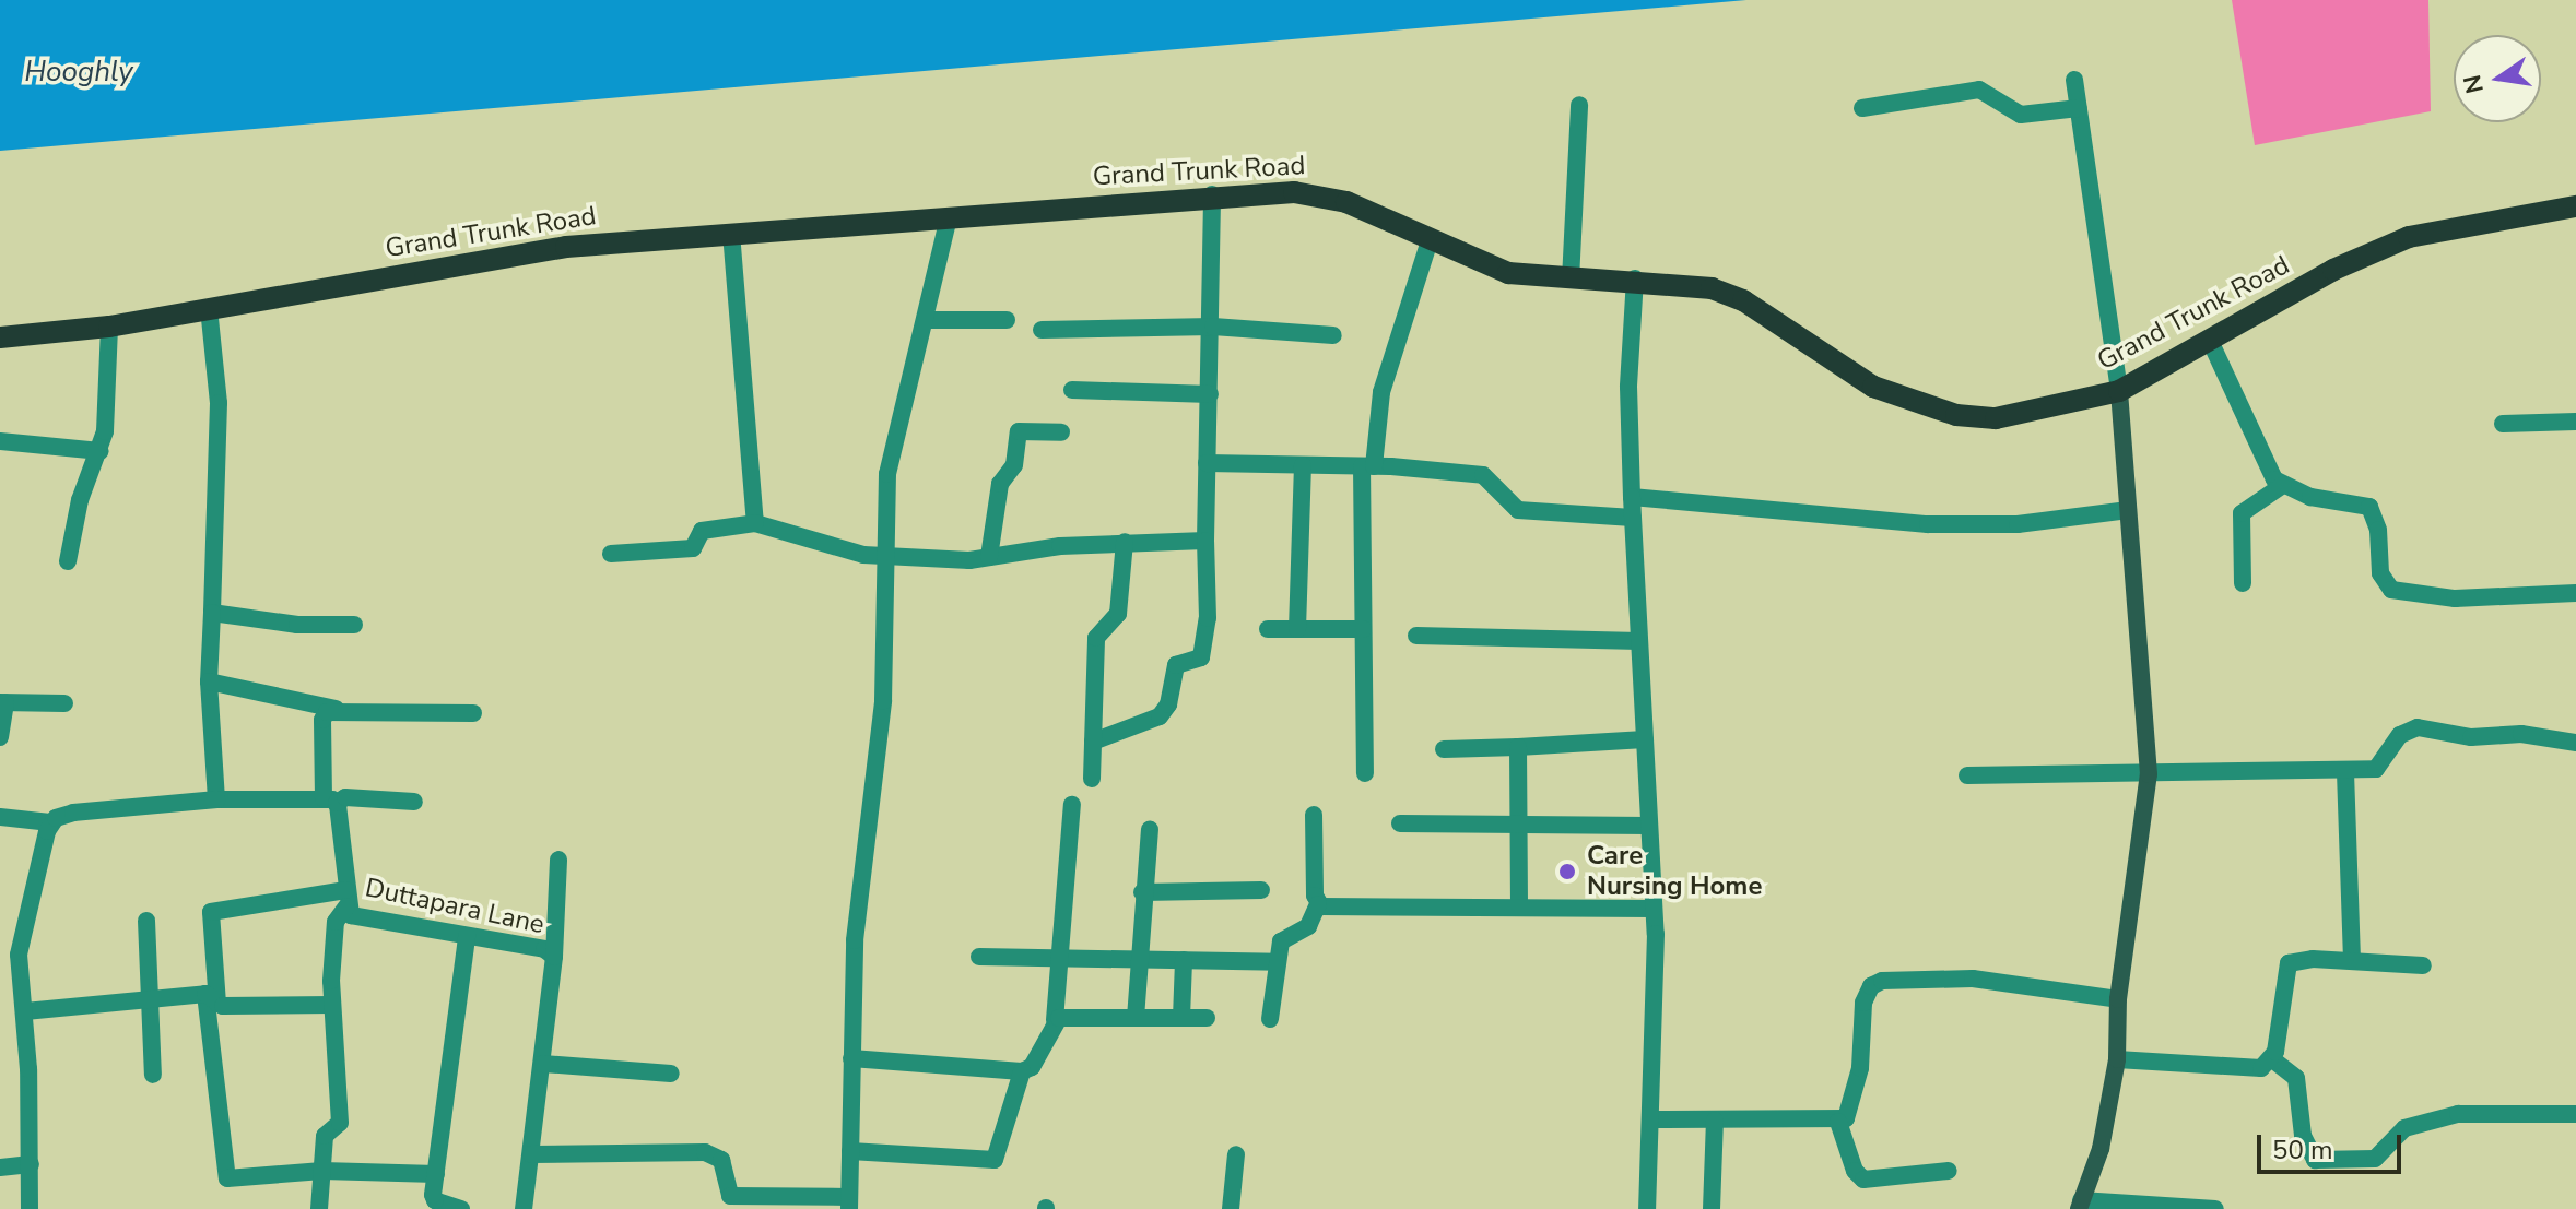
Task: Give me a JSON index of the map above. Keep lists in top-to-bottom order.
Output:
{
  "streets": {
    "main road": ["Grand Trunk Road"],
    "street": ["Duttapara Lane"]
  },
  "water": ["Hooghly"],
  "places": ["Care Nursing Home"],
  "scale_bar": "50 m",
  "north": "left"
}
